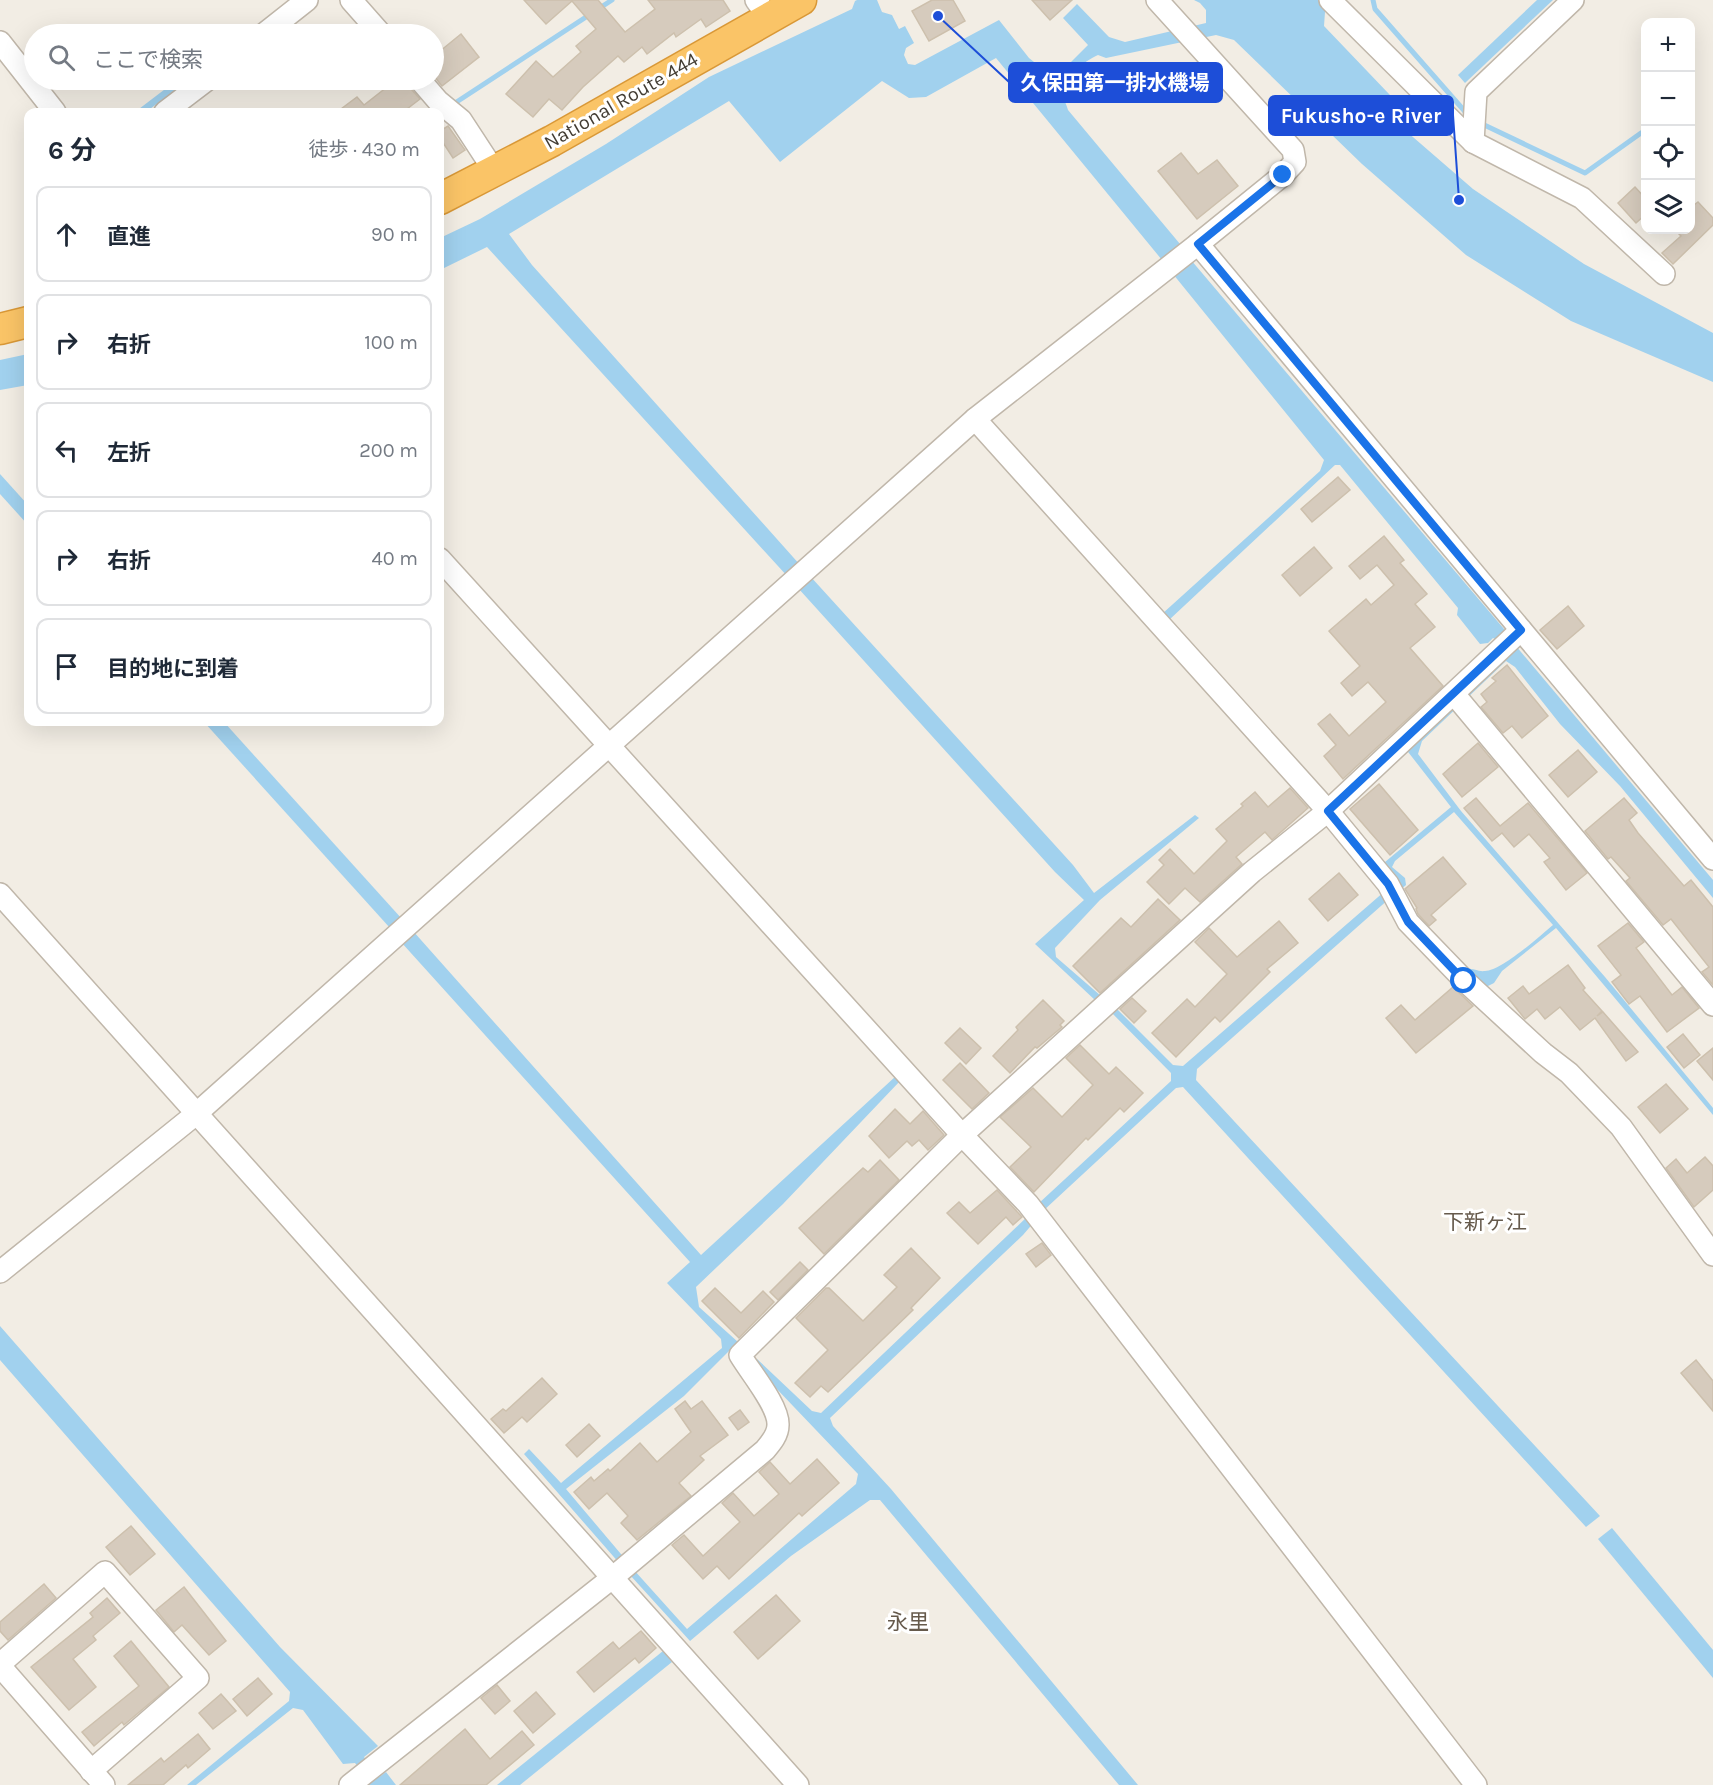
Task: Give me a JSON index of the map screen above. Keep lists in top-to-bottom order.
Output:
{
  "streets": {
    "highway": ["National Route 444"]
  },
  "districts": ["下新ヶ江", "永里"],
  "places": ["久保田第一排水機場", "Fukusho-e River"],
  "page": {
    "map_buttons": ["+", "−"],
    "search": "ここで検索",
    "heading": ["6 分", "徒歩 · 430 m"],
    "list": [
      ["直進", "90 m"],
      ["右折", "100 m"],
      ["左折", "200 m"],
      ["右折", "40 m"],
      "目的地に到着"
    ]
  }
}
